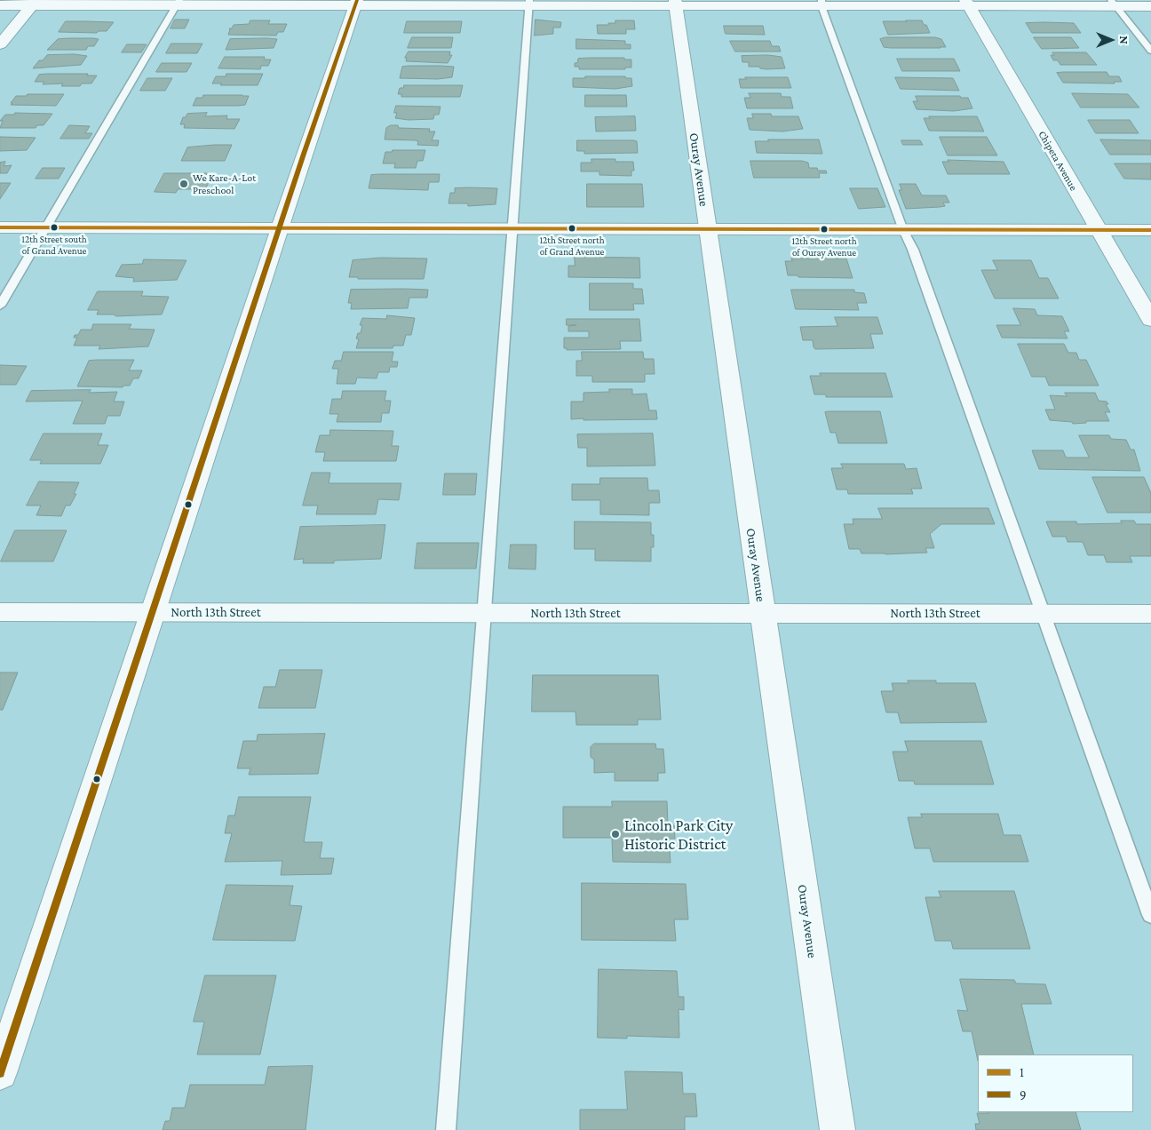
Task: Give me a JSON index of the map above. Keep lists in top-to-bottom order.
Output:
{
  "streets": {
    "street": ["Chipeta Avenue", "Ouray Avenue", "North 13th Street"]
  },
  "crossings": [
    ["Ouray Avenue", "North 13th Street"]
  ],
  "places": [
    "We Kare-A-Lot Preschool",
    "12th Street south of Grand Avenue",
    "12th Street north of Grand Avenue",
    "12th Street north of Ouray Avenue",
    "Lincoln Park City Historic District"
  ],
  "lines": ["transit line 9", "transit line 1"],
  "legend": ["1", "9"],
  "north": "right"
}
